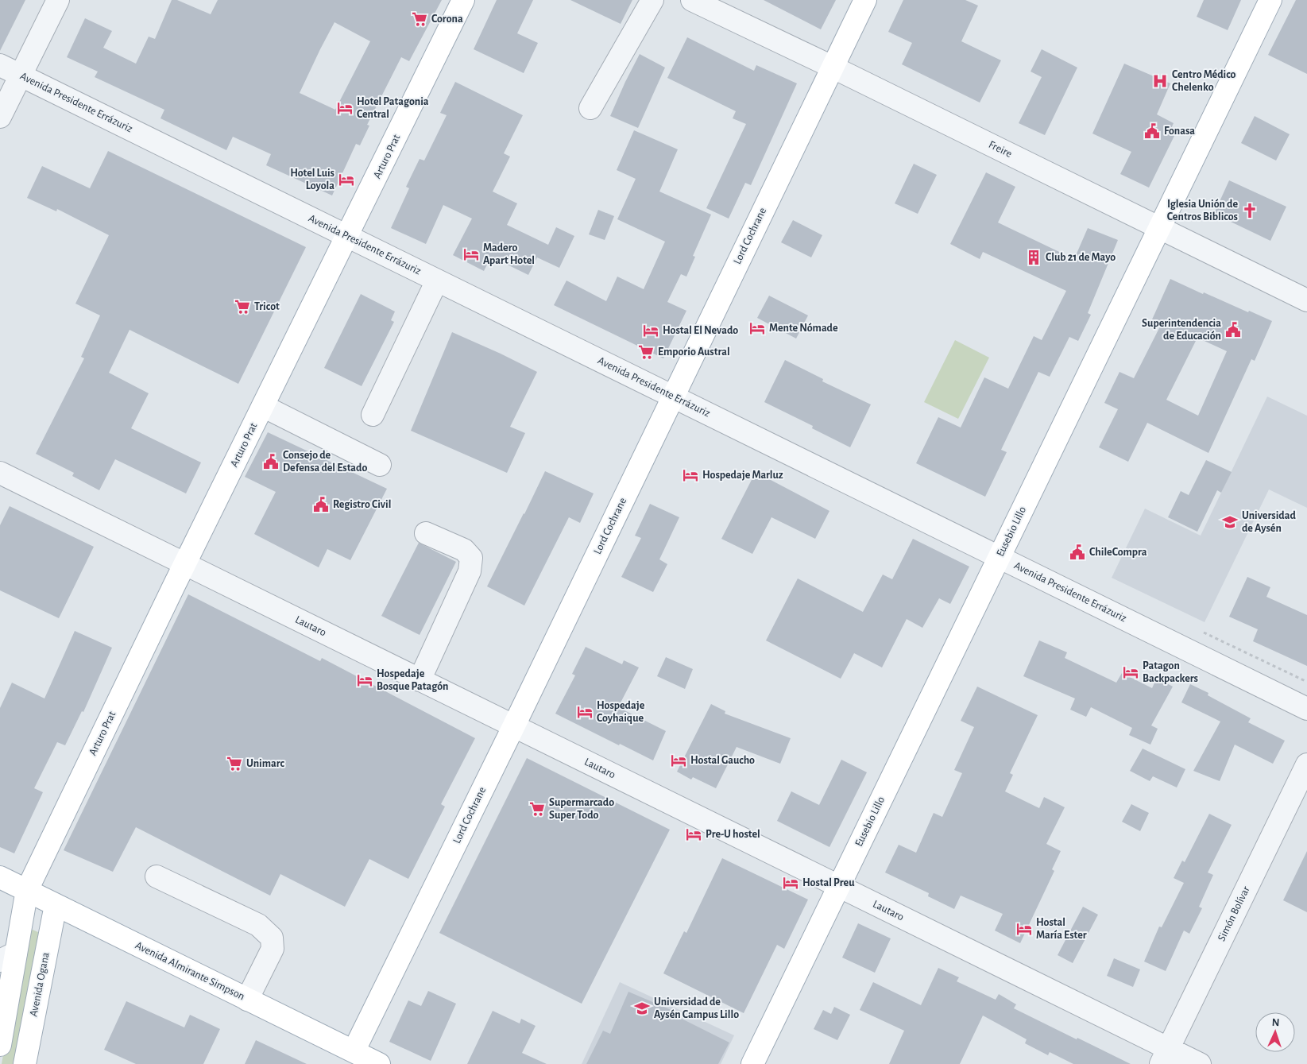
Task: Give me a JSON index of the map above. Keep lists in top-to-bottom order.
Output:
{
  "streets": {
    "main road": [
      "Arturo Prat",
      "Lord Cochrane",
      "Eusebio Lillo",
      "Avenida Almirante Simpson",
      "Avenida Ogana"
    ],
    "street": [
      "Avenida Presidente Errázuriz",
      "Freire",
      "Lautaro",
      "Simón Bolívar"
    ]
  },
  "crossings": [
    ["Avenida Presidente Errázuriz", "Arturo Prat"],
    ["Avenida Presidente Errázuriz", "Lord Cochrane"],
    ["Avenida Presidente Errázuriz", "Eusebio Lillo"],
    ["Freire", "Lord Cochrane"],
    ["Freire", "Eusebio Lillo"],
    ["Arturo Prat", "Lautaro"],
    ["Arturo Prat", "Avenida Almirante Simpson"],
    ["Lord Cochrane", "Lautaro"],
    ["Lord Cochrane", "Avenida Almirante Simpson"],
    ["Eusebio Lillo", "Lautaro"],
    ["Lautaro", "Simón Bolívar"],
    ["Avenida Almirante Simpson", "Avenida Ogana"]
  ],
  "places": {
    "supermarket": [
      "Corona",
      "Tricot",
      "Emporio Austral",
      "Unimarc",
      "Supermarcado Super Todo"
    ],
    "hospital": ["Centro Médico Chelenko"],
    "hotel": [
      "Hotel Patagonia Central",
      "Hotel Luis Loyola",
      "Madero Apart Hotel",
      "Mente Nómade",
      "Hostal El Nevado",
      "Hospedaje Marluz",
      "Patagon Backpackers",
      "Hospedaje Bosque Patagón",
      "Hospedaje Coyhaique",
      "Hostal Gaucho",
      "Pre-U hostel",
      "Hostal Preu",
      "Hostal María Ester"
    ],
    "public building": [
      "Fonasa",
      "Superintendencia de Educación",
      "Consejo de Defensa del Estado",
      "Registro Civil",
      "ChileCompra"
    ],
    "church": ["Iglesia Unión de Centros Biblicos"],
    "building": ["Club 21 de Mayo"],
    "school or university": ["Universidad de Aysén", "Universidad de Aysén Campus Lillo"]
  },
  "north": "top"
}
